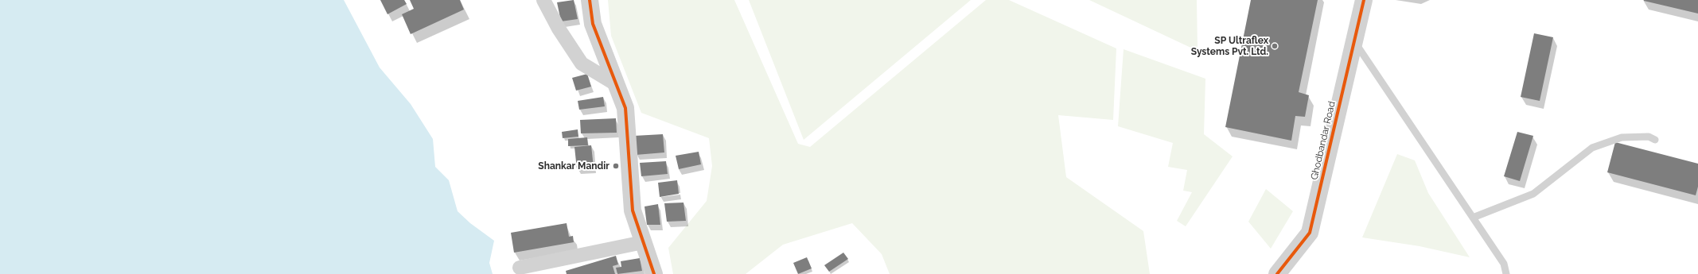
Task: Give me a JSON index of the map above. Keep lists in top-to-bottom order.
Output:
{
  "streets": {
    "street": ["Ghodbandar Road"]
  },
  "places": ["SP Ultraflex Systems Pvt. Ltd.", "Shankar Mandir"]
}
